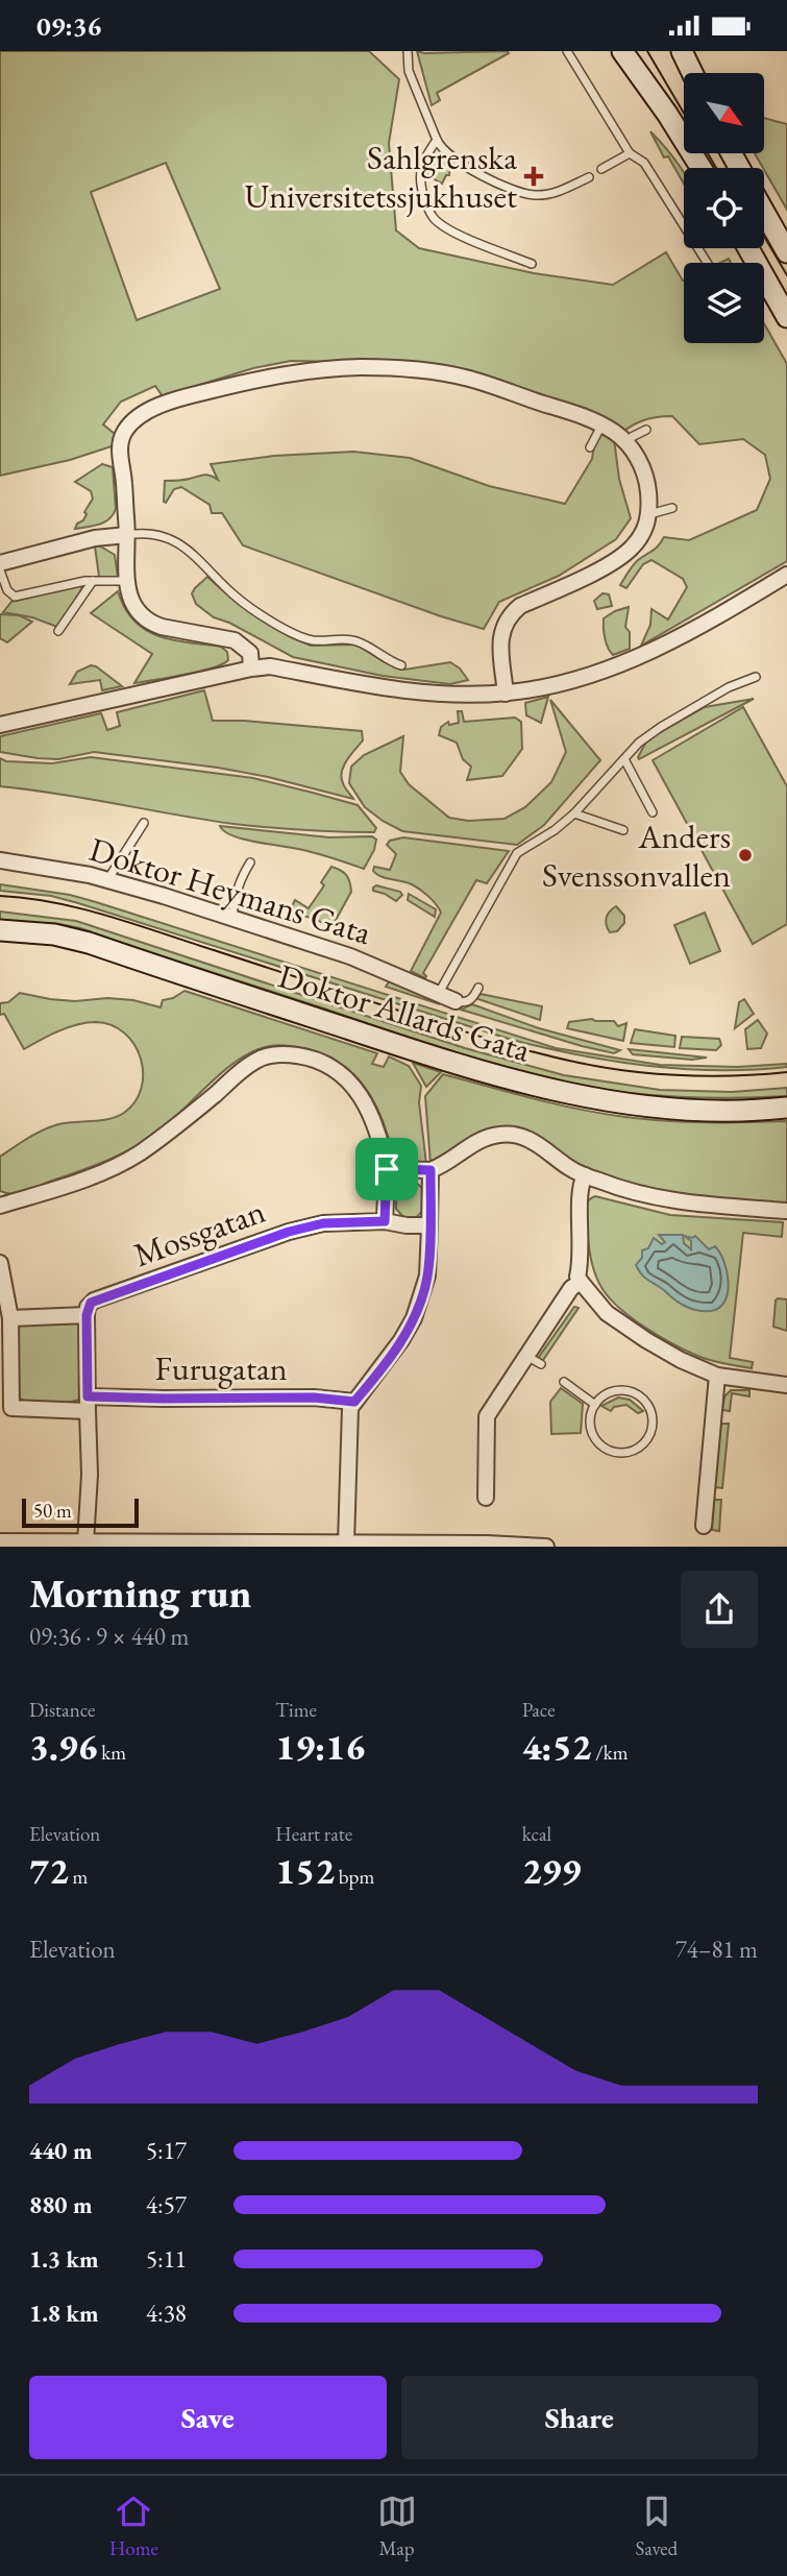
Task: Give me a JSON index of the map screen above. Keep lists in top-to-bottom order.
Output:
{
  "streets": {
    "street": [
      "Doktor Heymans Gata",
      "Doktor Allards Gata",
      "Mossgatan",
      "Furugatan"
    ]
  },
  "places": {
    "health": ["Sahlgrenska Universitetssjukhuset"],
    "other": ["Anders Svenssonvallen"]
  },
  "scale_bar": "50 m",
  "north": "bottom right",
  "page": {
    "status": "09:36",
    "scale": "50 m",
    "heading": ["Morning run", "09:36 · 9 × 440 m"],
    "stats": [
      ["Distance", "3.96 km"],
      ["Time", "19:16"],
      ["Pace", "4:52 /km"],
      ["Elevation", "72 m"],
      ["Heart rate", "152 bpm"],
      ["kcal", "299"]
    ],
    "chart": ["Elevation", "74–81 m"],
    "list": [
      {
        "name": "440 m",
        "note": "5:17"
      },
      {
        "name": "880 m",
        "note": "4:57"
      },
      {
        "name": "1.3 km",
        "note": "5:11"
      },
      {
        "name": "1.8 km",
        "note": "4:38"
      }
    ],
    "buttons": ["Save", "Share"],
    "tabs": ["Home", "Map", "Saved"]
  }
}
